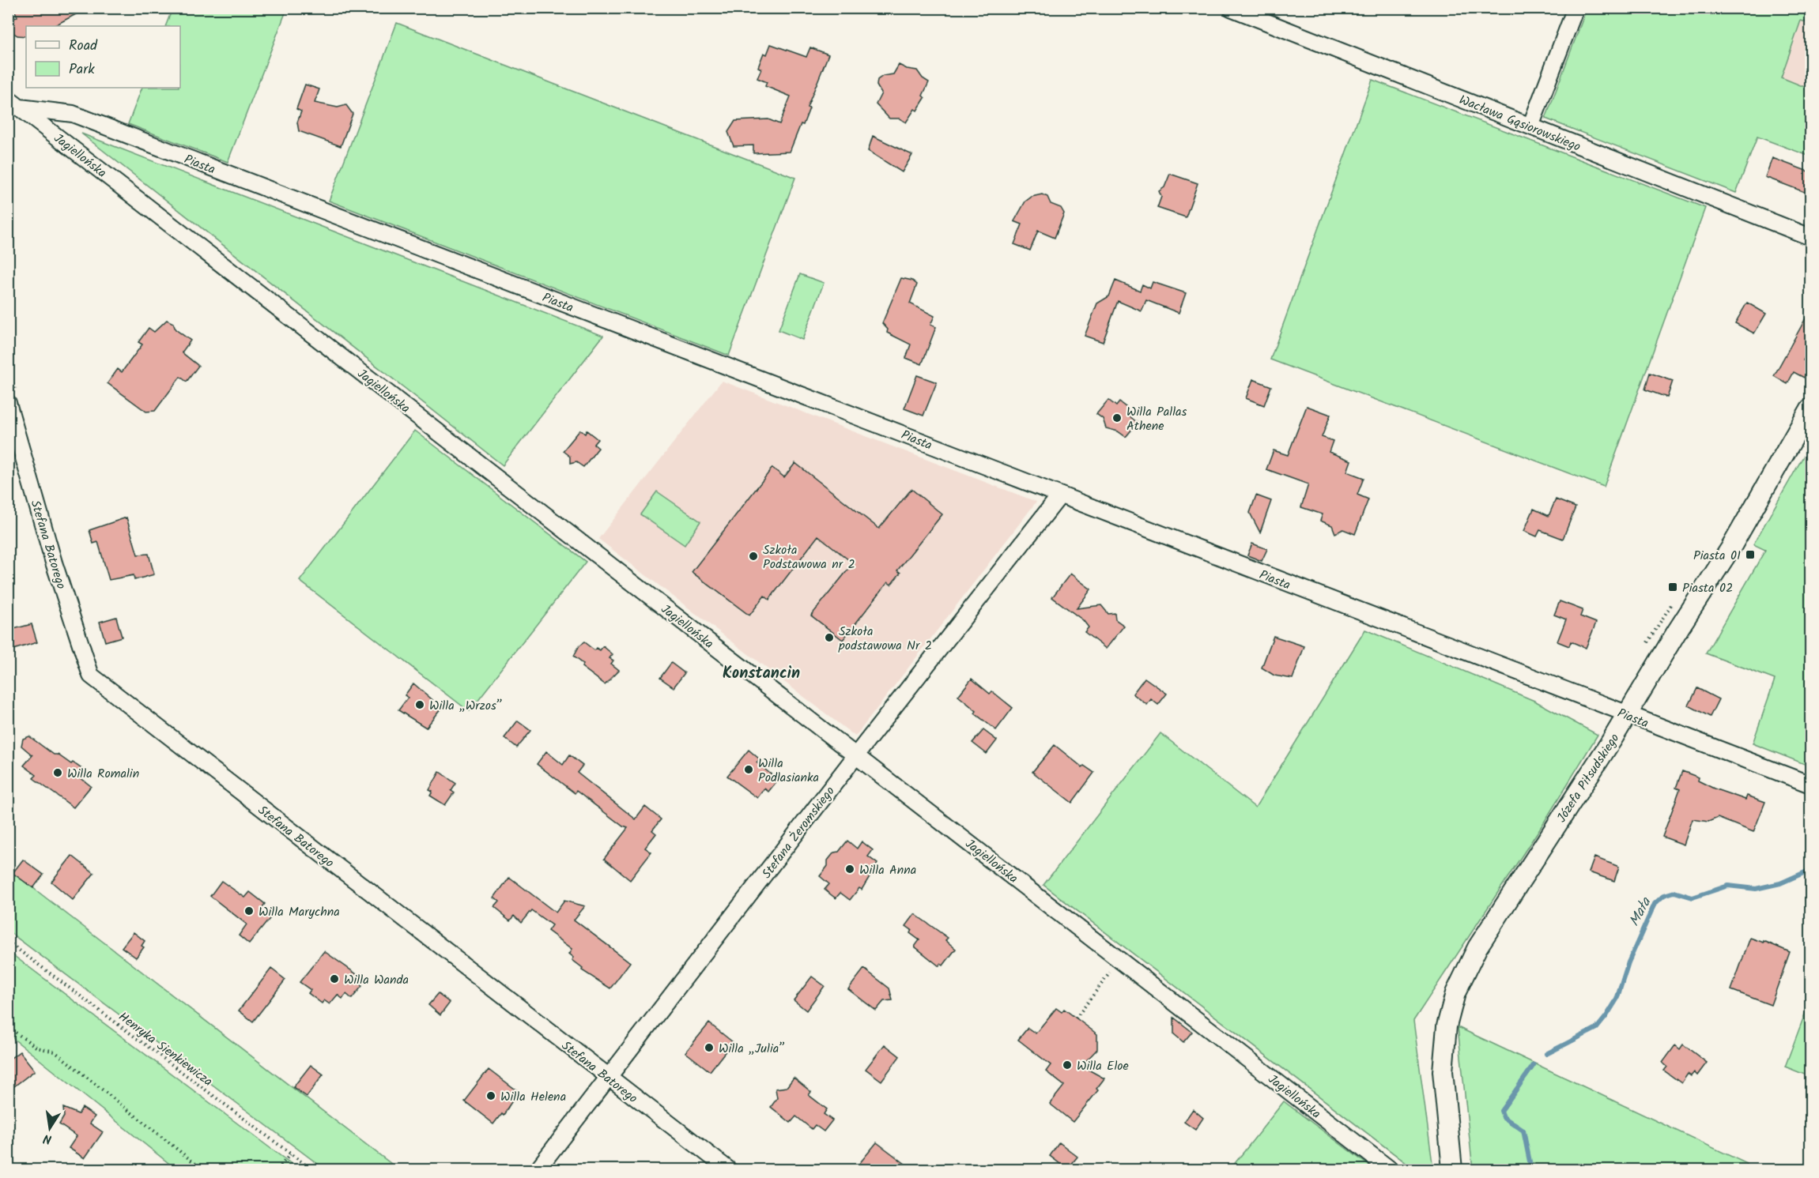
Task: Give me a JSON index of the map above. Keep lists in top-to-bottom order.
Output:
{
  "streets": {
    "street": [
      "Wacława Gąsiorowskiego",
      "Jagiellońska",
      "Piasta",
      "Stefana Batorego",
      "Józefa Piłsudskiego",
      "Stefana Żeromskiego"
    ],
    "path": ["Henryka Sienkiewicza"]
  },
  "crossings": [
    ["Jagiellońska", "Piasta"],
    ["Jagiellońska", "Stefana Żeromskiego"],
    ["Piasta", "Józefa Piłsudskiego"],
    ["Piasta", "Stefana Żeromskiego"],
    ["Stefana Batorego", "Stefana Żeromskiego"]
  ],
  "districts": ["Konstancin"],
  "water": ["Mała"],
  "places": {
    "other": [
      "Willa Pallas Athene",
      "Szkoła Podstawowa nr 2",
      "Szkoła podstawowa Nr 2",
      "Willa „Wrzos”",
      "Willa Podlasianka",
      "Willa Romalin",
      "Willa Anna",
      "Willa Marychna",
      "Willa Wanda",
      "Willa „Julia”",
      "Willa Eloe",
      "Willa Helena"
    ],
    "transit": ["Piasta 01", "Piasta 02"]
  },
  "legend": ["Road", "Park"],
  "north": "bottom"
}
